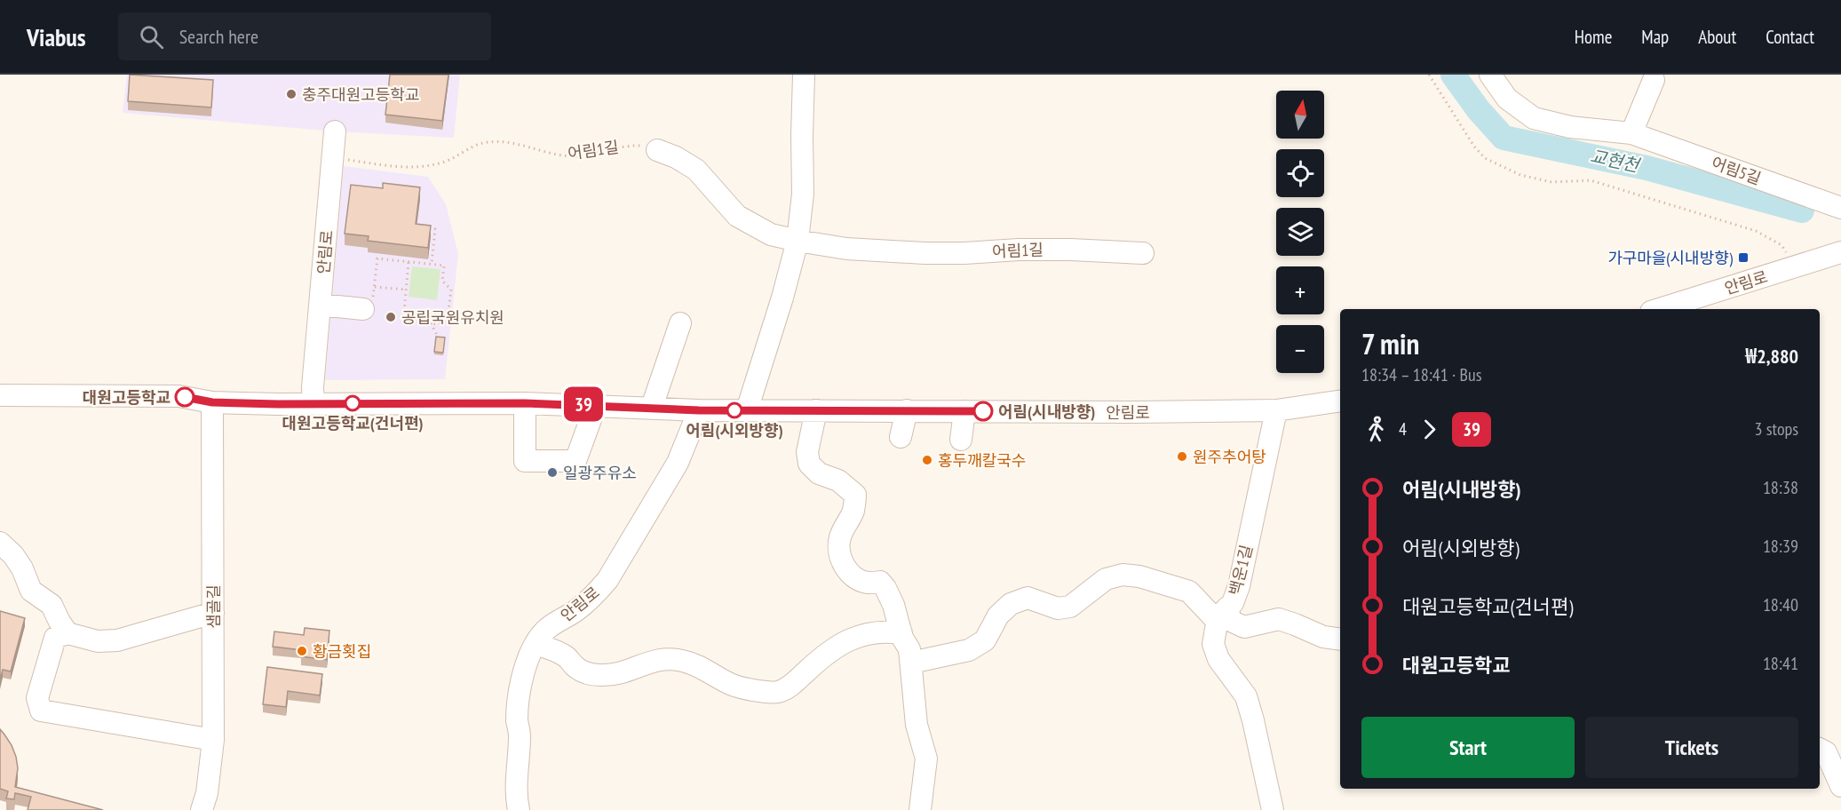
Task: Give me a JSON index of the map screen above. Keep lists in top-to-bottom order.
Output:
{
  "streets": {
    "street": [
      "어림1길",
      "어림5길",
      "안림로",
      "백운1길",
      "샘골길"
    ]
  },
  "crossings": [
    ["어림1길", "안림로"],
    ["안림로", "백운1길"],
    ["안림로", "샘골길"]
  ],
  "water": ["교현천"],
  "places": {
    "other": [
      "충주대원고등학교",
      "공립국원유치원",
      "대원고등학교",
      "대원고등학교(건너편)",
      "어림(시외방향)",
      "어림(시내방향)",
      "원주추어탕",
      "홍두깨칼국수",
      "일광주유소",
      "황금횟집"
    ],
    "transit": ["가구마을(시내방향)"]
  },
  "lines": ["bus line 39"],
  "north": "top",
  "page": {
    "header": "Viabus",
    "search": "Search here",
    "nav": [
      "Home",
      "Map",
      "About",
      "Contact"
    ],
    "on_map": "39",
    "map_buttons": ["+", "−"],
    "heading": ["7 min", "18:34 – 18:41 · Bus", "₩2,880"],
    "legs": ["4", "39", "3 stops"],
    "list": [
      {
        "name": "어림(시내방향)",
        "value": "18:38"
      },
      {
        "name": "어림(시외방향)",
        "value": "18:39"
      },
      {
        "name": "대원고등학교(건너편)",
        "value": "18:40"
      },
      {
        "name": "대원고등학교",
        "value": "18:41"
      }
    ],
    "buttons": ["Start", "Tickets"]
  }
}
